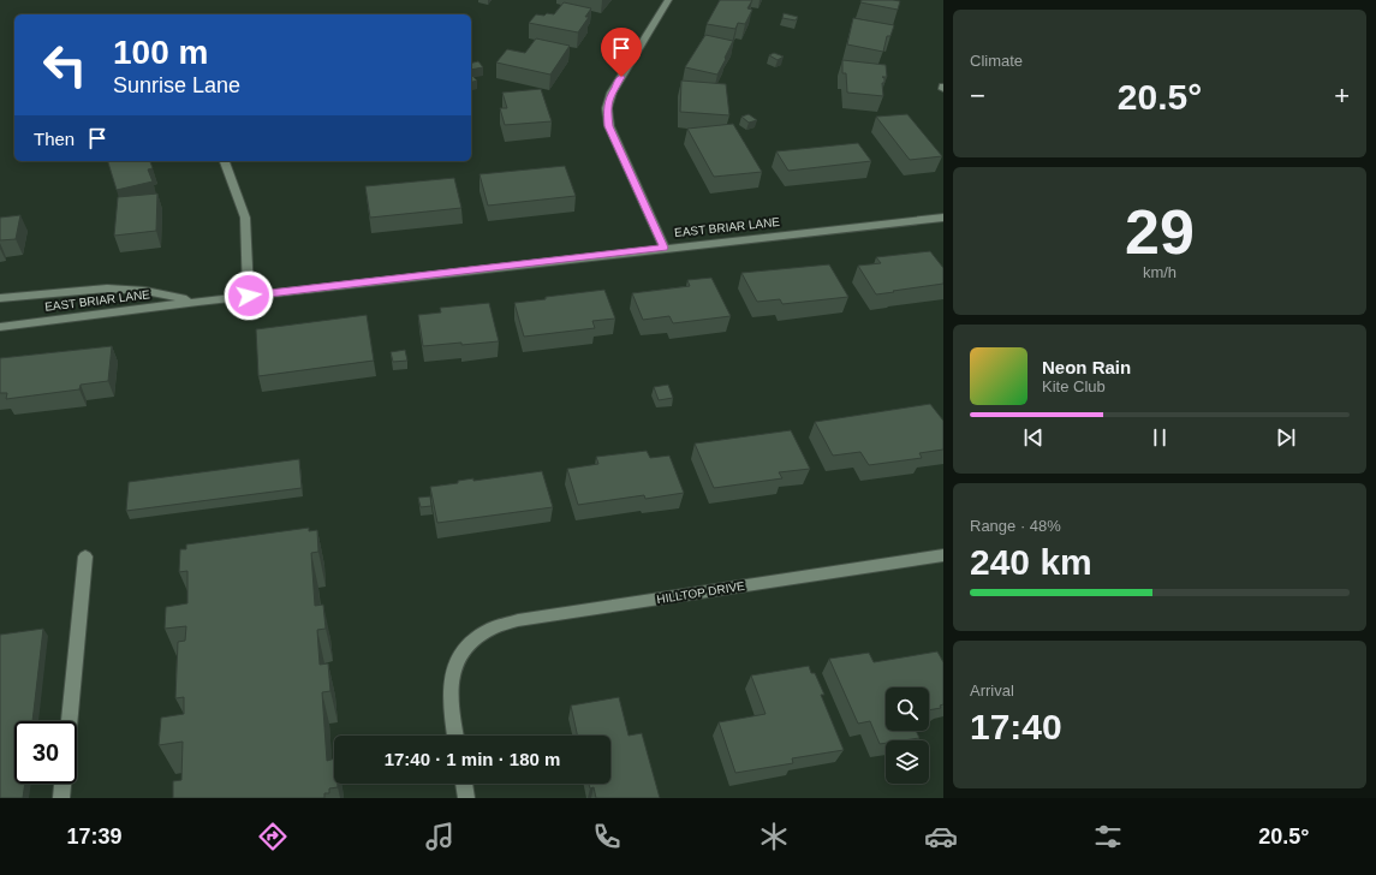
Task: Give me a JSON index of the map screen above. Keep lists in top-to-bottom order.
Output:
{
  "streets": {
    "street": ["EAST BRIAR LANE", "HILLTOP DRIVE"]
  },
  "page": {
    "tile": [
      "Climate",
      ["29", "km/h"],
      ["Range · 48%", "240 km"],
      ["Arrival", "17:40"]
    ],
    "turn": ["100 m", "Sunrise Lane"],
    "heat": ["−", "20.5°", "+"],
    "then": "Then",
    "song": ["Neon Rain", "Kite Club"],
    "limit": "30",
    "trip": "17:40 · 1 min · 180 m",
    "tabs": ["17:39", "20.5°"]
  }
}
